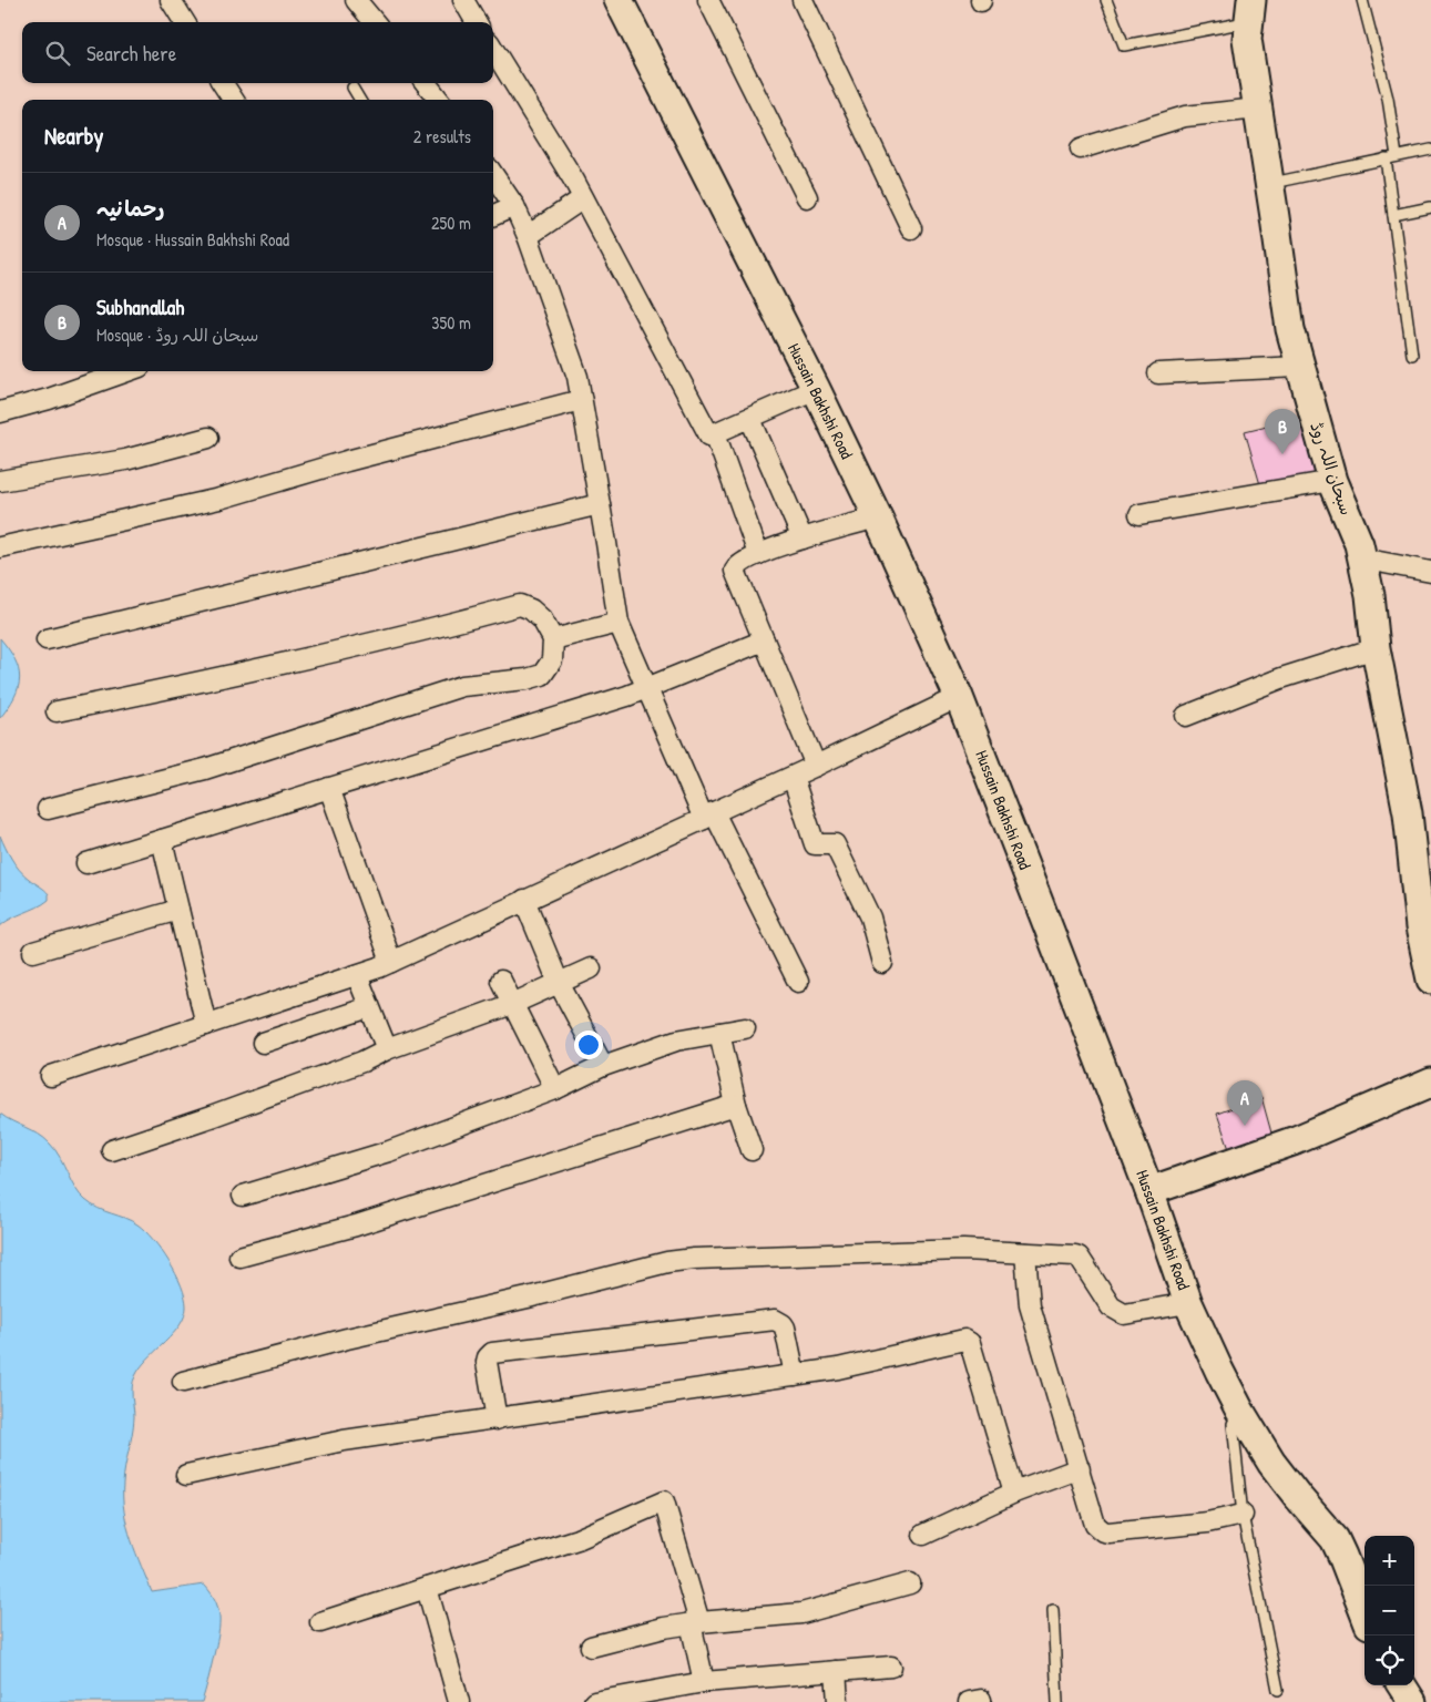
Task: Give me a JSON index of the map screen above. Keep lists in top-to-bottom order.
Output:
{
  "streets": {
    "street": ["Hussain Bakhshi Road", "سبحان اللہ روڈ"]
  },
  "page": {
    "search": "Search here",
    "heading": ["Nearby", "2 results"],
    "list": [
      {
        "mark": "A",
        "name": "رحمانیہ",
        "note": "Mosque · Hussain Bakhshi Road",
        "value": "250 m"
      },
      {
        "mark": "B",
        "name": "Subhanallah",
        "note": "Mosque · سبحان اللہ روڈ",
        "value": "350 m"
      }
    ],
    "pins": ["B", "A"],
    "map_buttons": ["+", "−"]
  }
}
